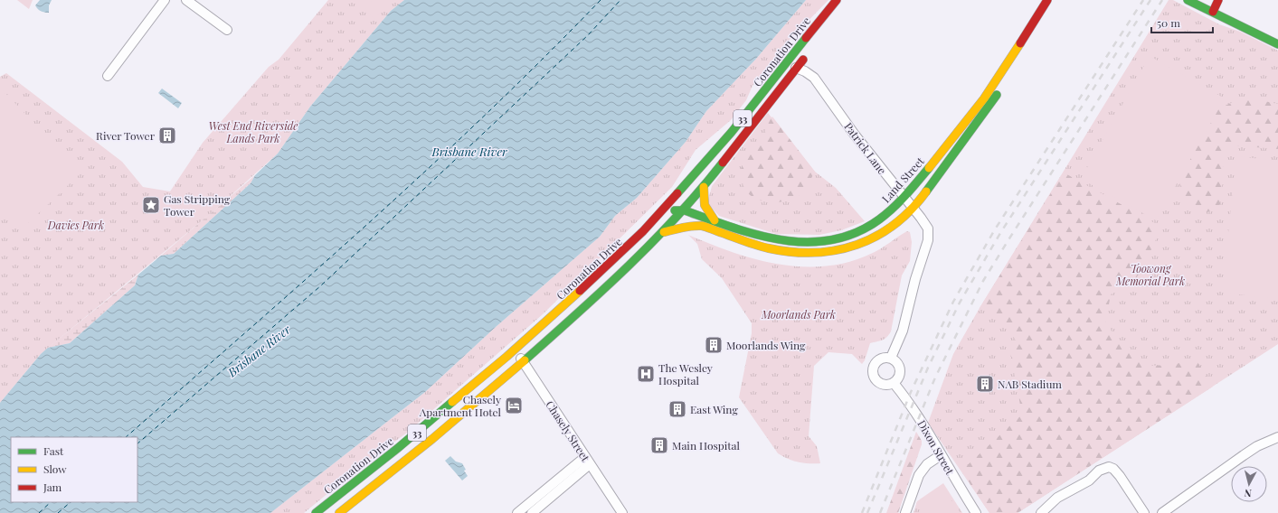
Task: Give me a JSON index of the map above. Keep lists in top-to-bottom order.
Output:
{
  "streets": {
    "main road": ["Coronation Drive", "33", "Land Street"],
    "street": ["Patrick Lane", "Chasely Street", "Dixon Street"]
  },
  "crossings": [
    ["Coronation Drive", "Patrick Lane"],
    ["Coronation Drive", "Land Street"],
    ["Coronation Drive", "Chasely Street"],
    ["Patrick Lane", "Land Street"],
    ["Patrick Lane", "Dixon Street"]
  ],
  "water": ["Brisbane River"],
  "parks": [
    "West End Riverside Lands Park",
    "Davies Park",
    "Toowong Memorial Park",
    "Moorlands Park"
  ],
  "places": {
    "building": [
      "River Tower",
      "Moorlands Wing",
      "NAB Stadium",
      "East Wing",
      "Main Hospital"
    ],
    "place": ["Gas Stripping Tower"],
    "hospital": ["The Wesley Hospital"],
    "hotel": ["Chasely Apartment Hotel"]
  },
  "legend": ["Fast", "Slow", "Jam"],
  "scale_bar": "50 m",
  "north": "bottom"
}
